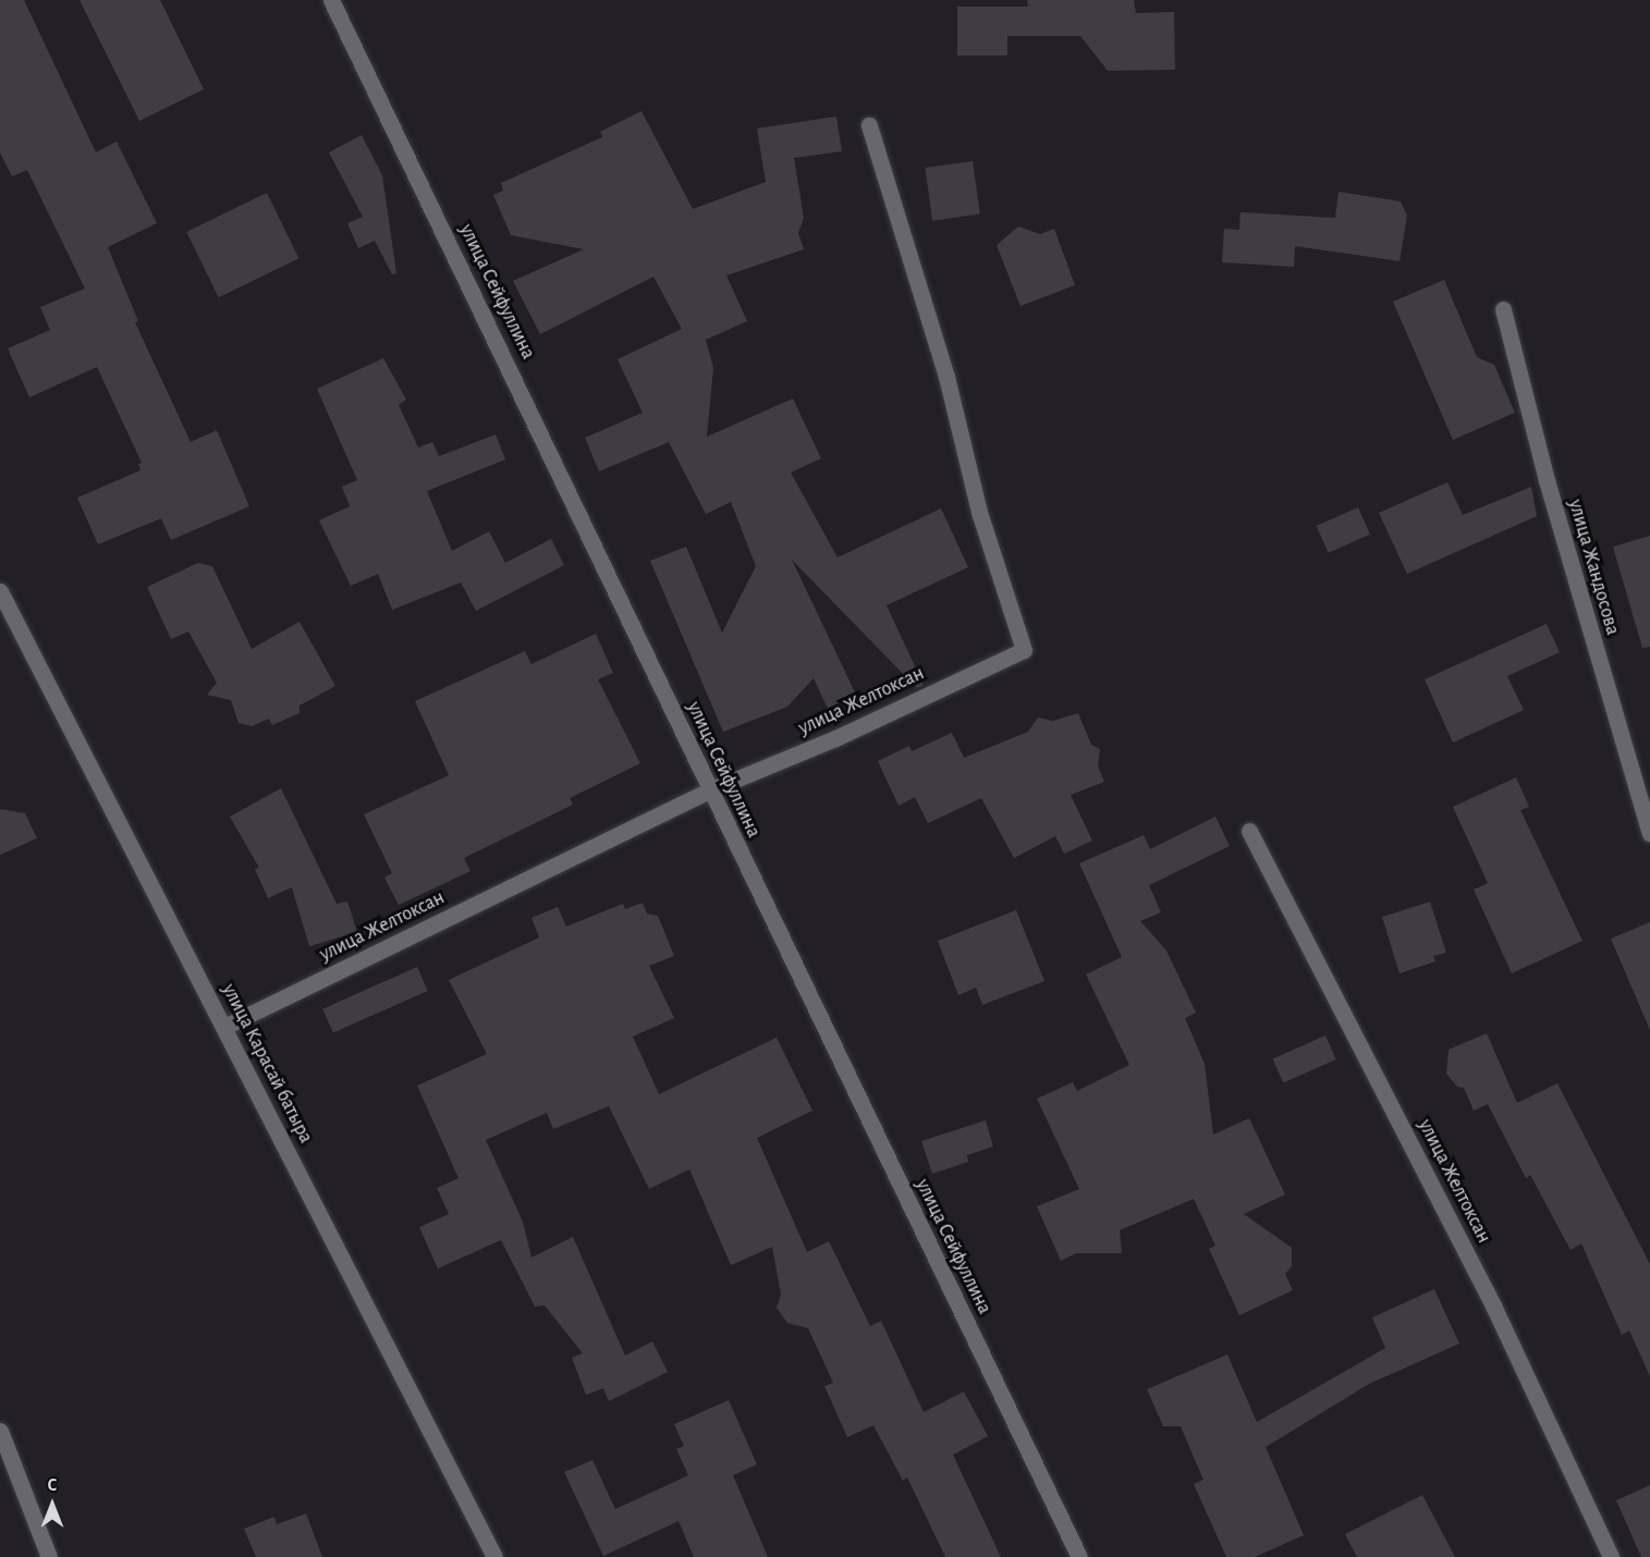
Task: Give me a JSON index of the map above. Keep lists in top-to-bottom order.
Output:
{
  "streets": {
    "street": [
      "улица Сейфуллина",
      "улица Жандосова",
      "улица Желтоксан",
      "улица Карасай батыра"
    ]
  },
  "crossings": [
    ["улица Сейфуллина", "улица Желтоксан"],
    ["улица Желтоксан", "улица Карасай батыра"]
  ],
  "north": "top"
}
